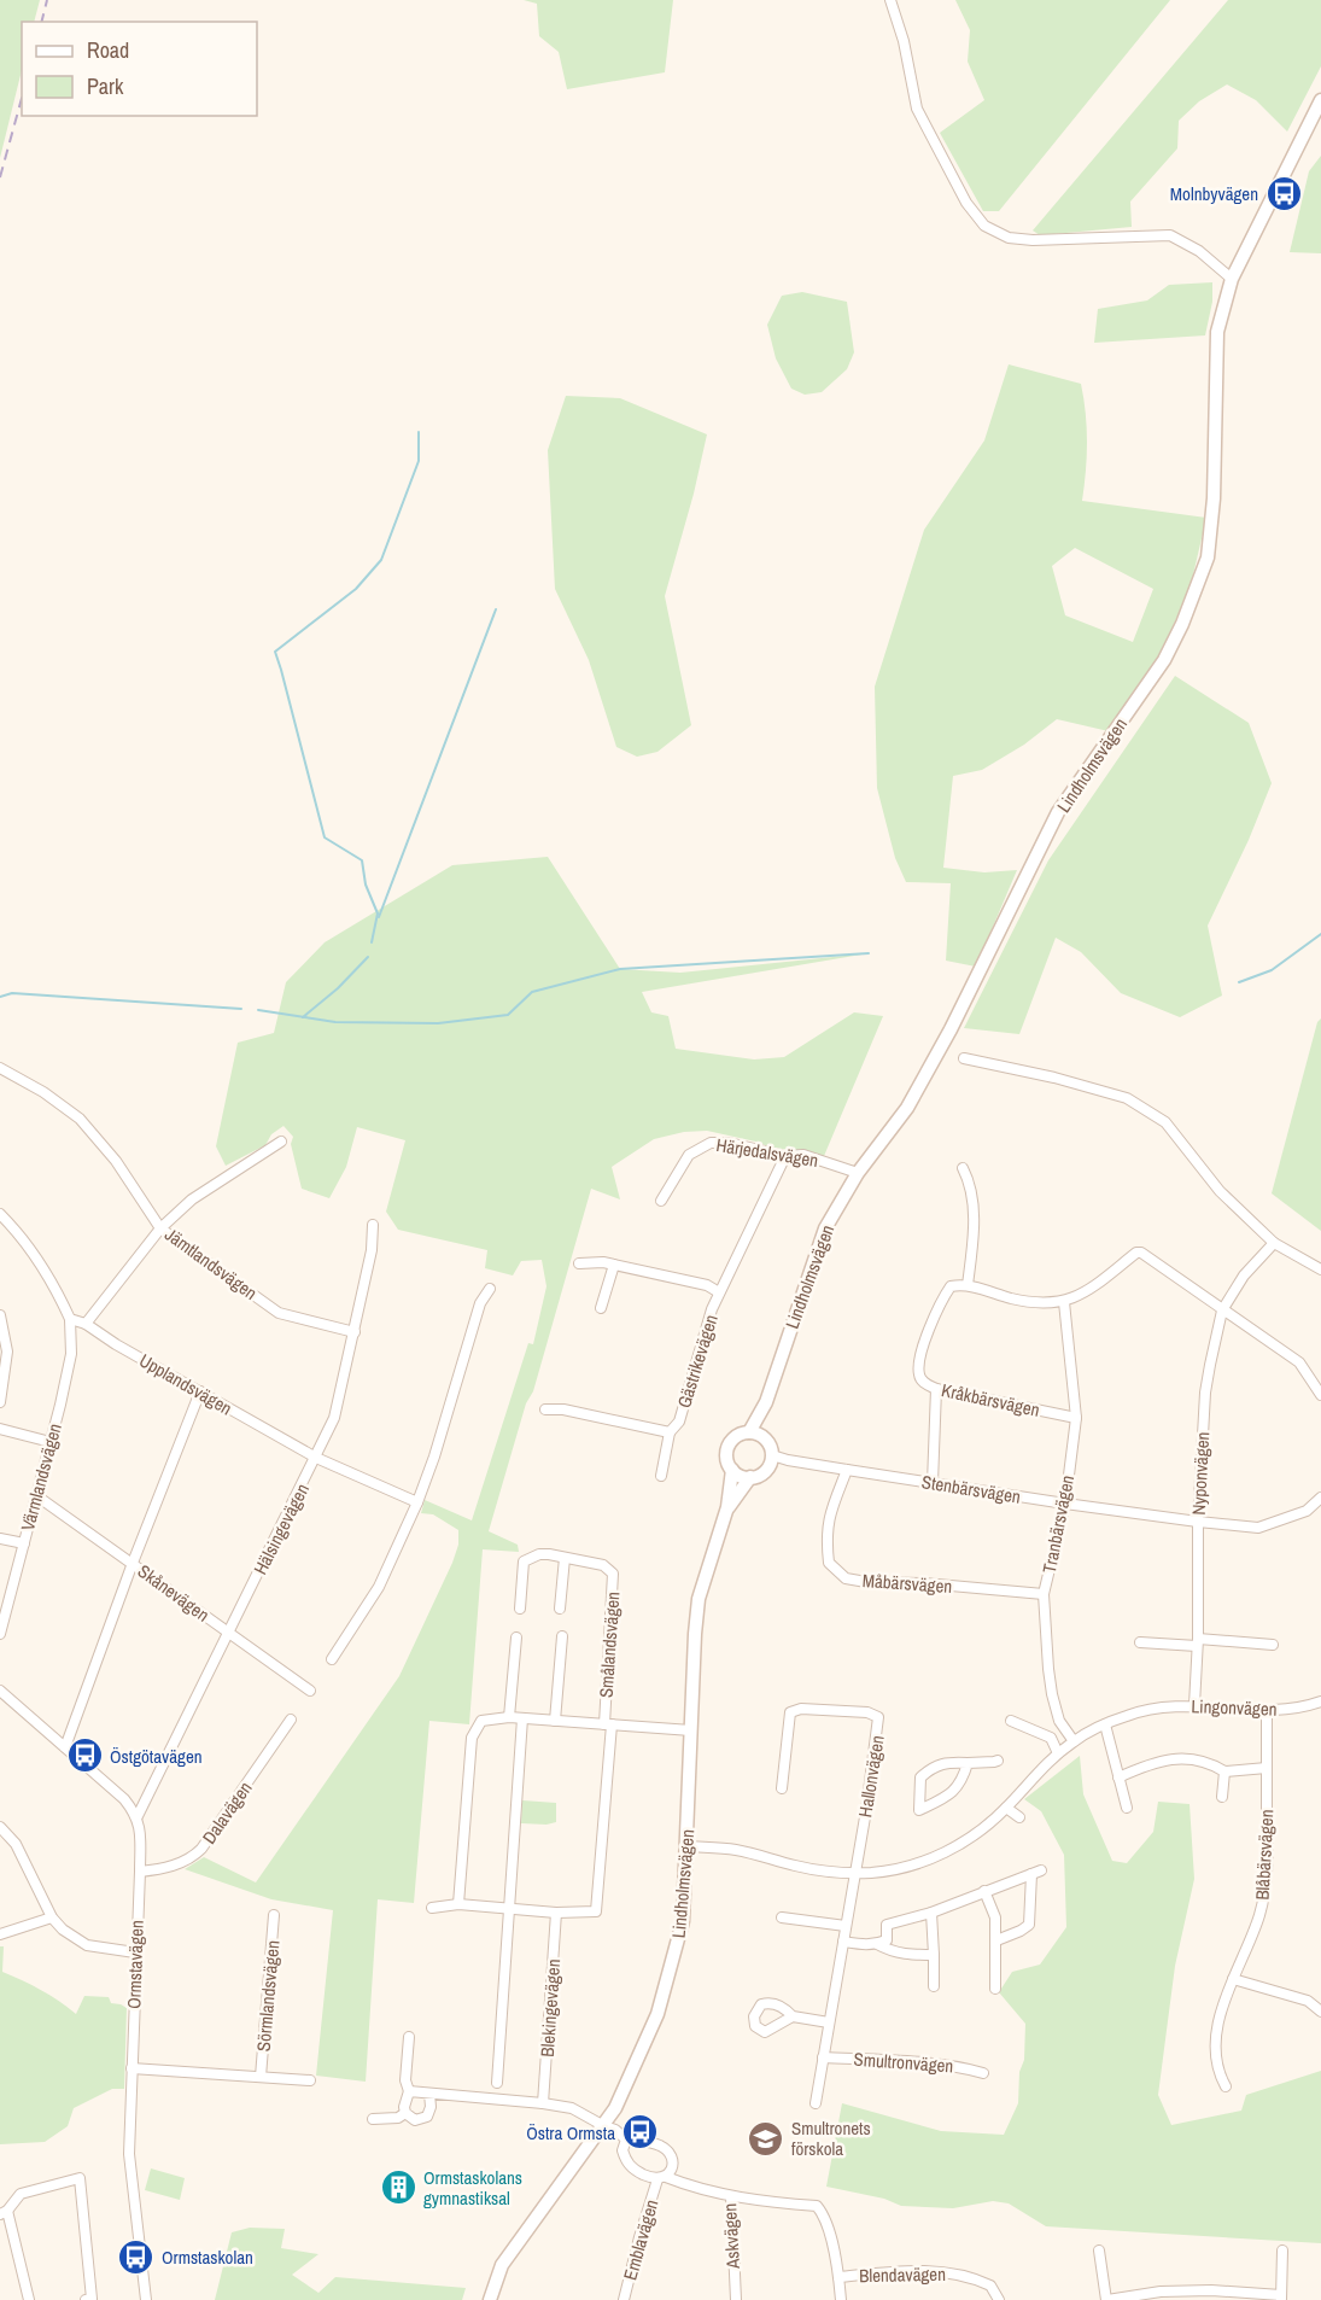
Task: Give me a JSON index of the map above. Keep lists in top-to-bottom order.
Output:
{
  "streets": {
    "main road": ["Lindholmsvägen"],
    "street": [
      "Härjedalsvägen",
      "Jämtlandsvägen",
      "Gästrikevägen",
      "Upplandsvägen",
      "Kråkbärsvägen",
      "Nyponvägen",
      "Värmlandsvägen",
      "Stenbärsvägen",
      "Tranbärsvägen",
      "Hälsingevägen",
      "Måbärsvägen",
      "Skånevägen",
      "Smålandsvägen",
      "Lingonvägen",
      "Hallonvägen",
      "Dalavägen",
      "Blåbärsvägen",
      "Ormstavägen",
      "Sörmlandsvägen",
      "Blekingevägen",
      "Smultronvägen",
      "Askvägen",
      "Emblavägen",
      "Blendavägen"
    ]
  },
  "crossings": [
    ["Lindholmsvägen", "Härjedalsvägen"],
    ["Lindholmsvägen", "Stenbärsvägen"],
    ["Lindholmsvägen", "Smålandsvägen"],
    ["Lindholmsvägen", "Lingonvägen"],
    ["Härjedalsvägen", "Gästrikevägen"],
    ["Jämtlandsvägen", "Hälsingevägen"],
    ["Upplandsvägen", "Värmlandsvägen"],
    ["Upplandsvägen", "Hälsingevägen"],
    ["Kråkbärsvägen", "Tranbärsvägen"],
    ["Nyponvägen", "Stenbärsvägen"],
    ["Nyponvägen", "Lingonvägen"],
    ["Värmlandsvägen", "Skånevägen"],
    ["Stenbärsvägen", "Tranbärsvägen"],
    ["Stenbärsvägen", "Måbärsvägen"],
    ["Tranbärsvägen", "Måbärsvägen"],
    ["Tranbärsvägen", "Lingonvägen"],
    ["Hälsingevägen", "Skånevägen"],
    ["Hälsingevägen", "Ormstavägen"],
    ["Lingonvägen", "Hallonvägen"],
    ["Lingonvägen", "Blåbärsvägen"],
    ["Dalavägen", "Ormstavägen"],
    ["Ormstavägen", "Sörmlandsvägen"],
    ["Askvägen", "Emblavägen"]
  ],
  "places": {
    "bus stop": [
      "Molnbyvägen",
      "Östgötavägen",
      "Östra Ormsta",
      "Ormstaskolan"
    ],
    "school or university": ["Smultronets förskola"],
    "building": ["Ormstaskolans gymnastiksal"]
  },
  "legend": ["Road", "Park"]
}
